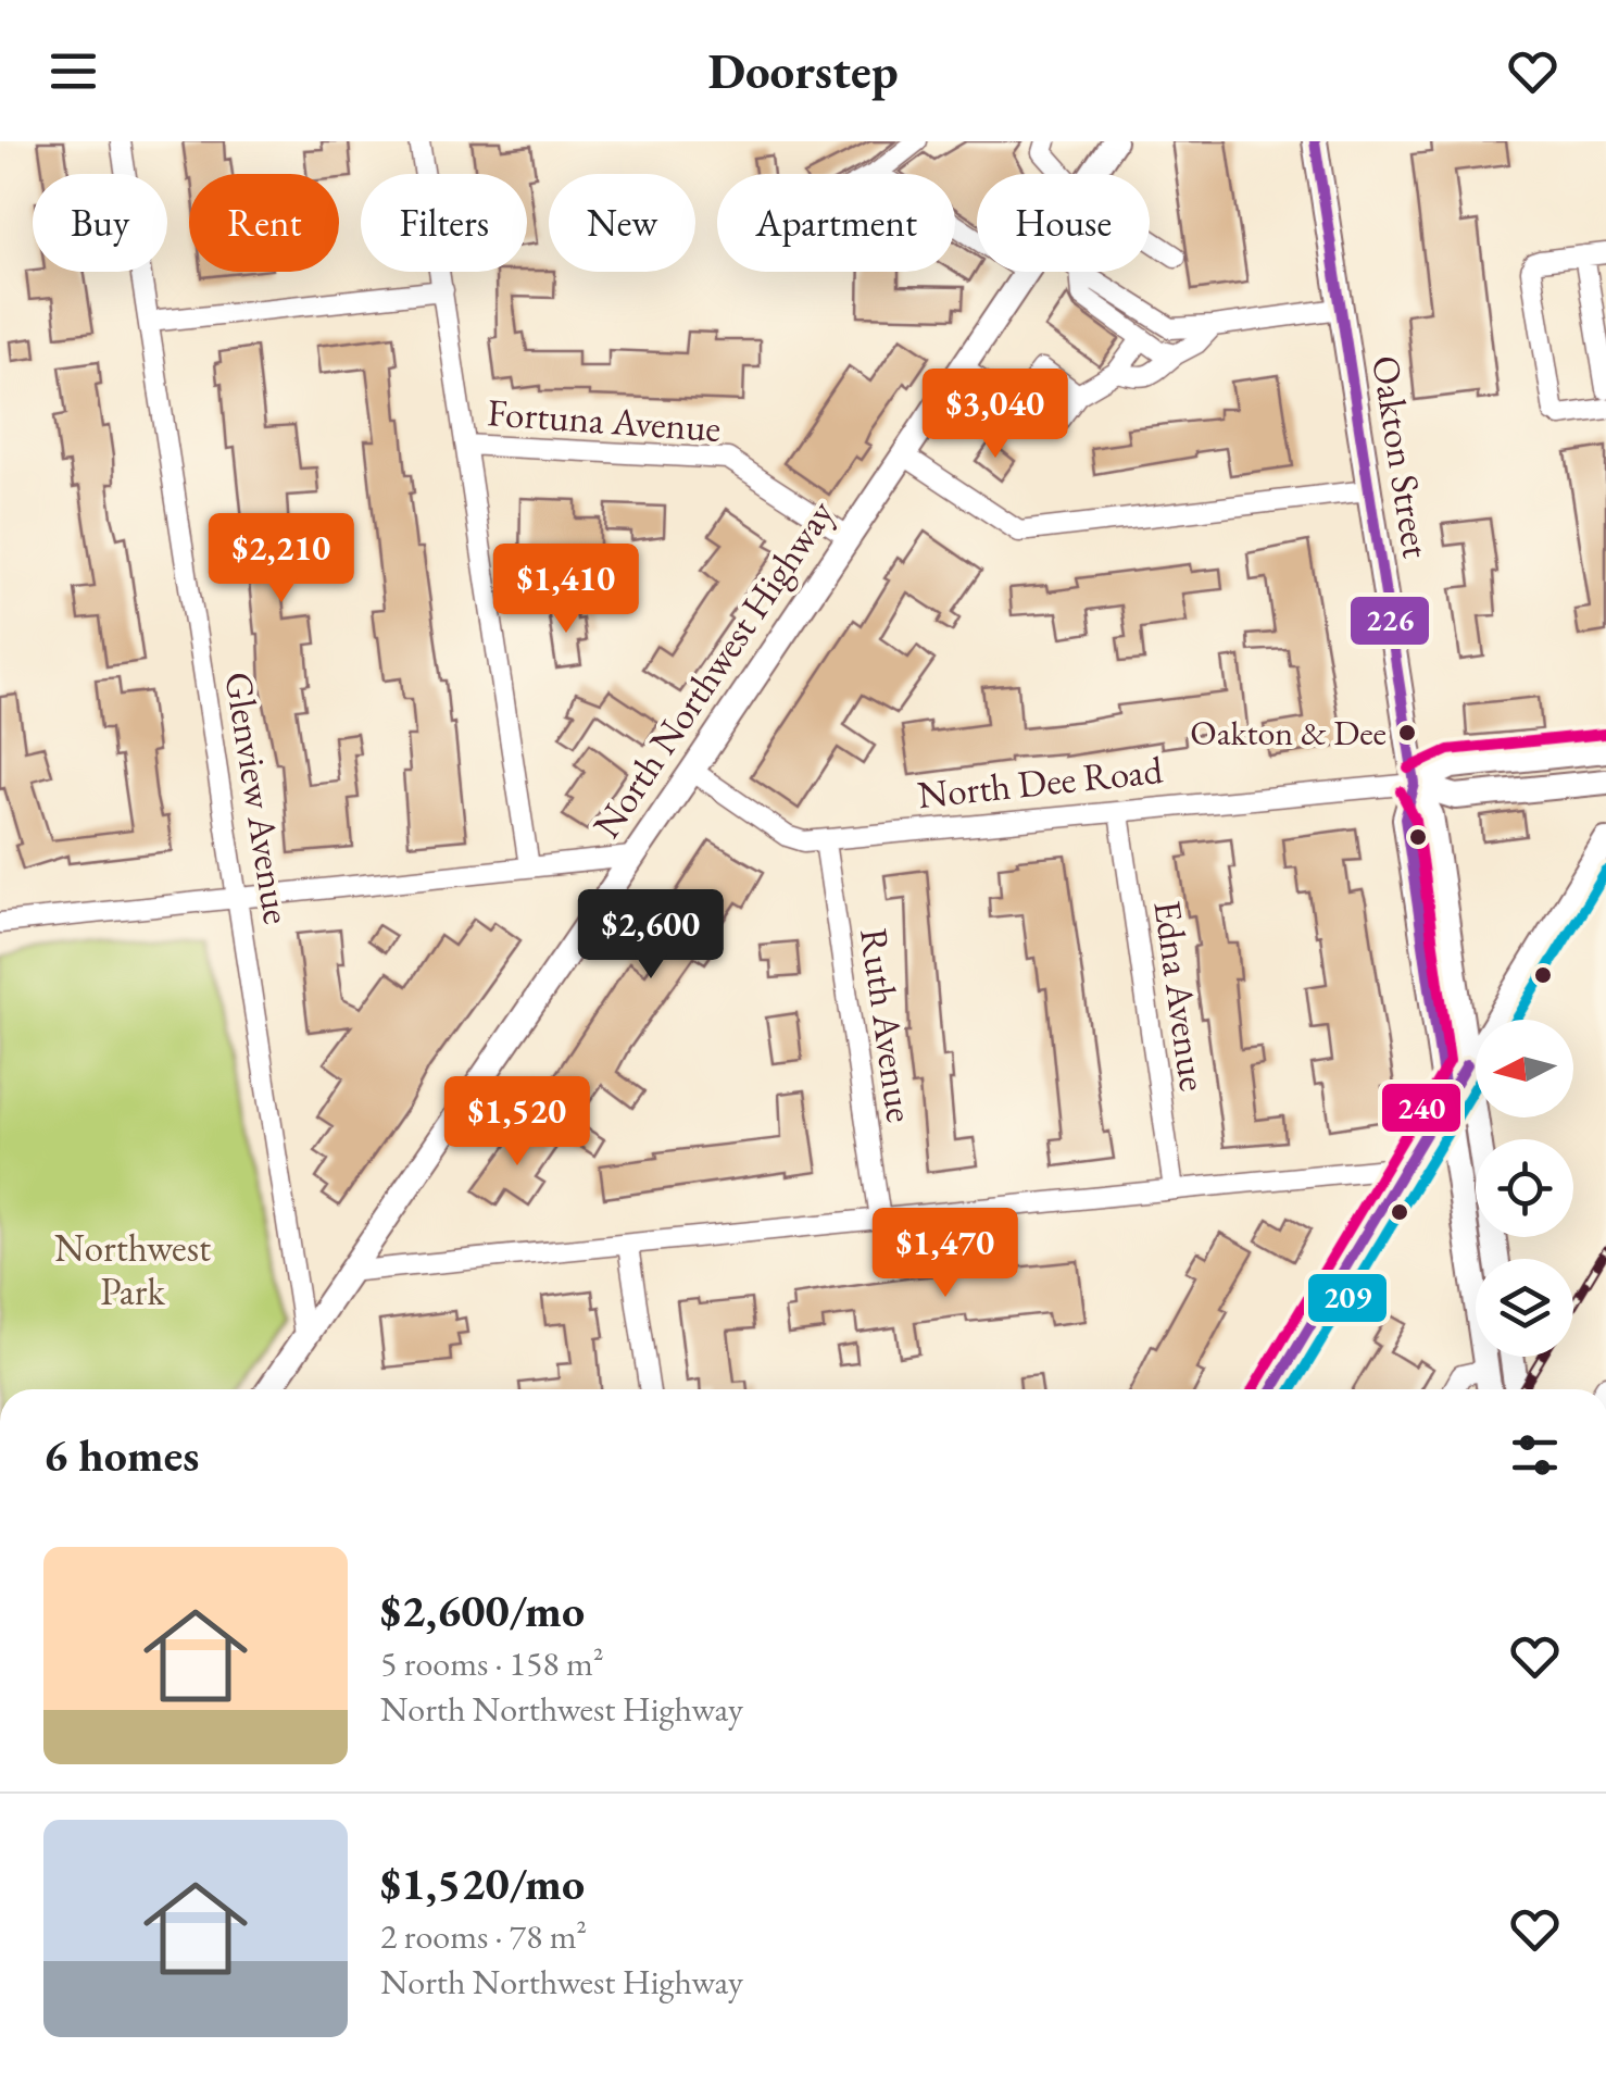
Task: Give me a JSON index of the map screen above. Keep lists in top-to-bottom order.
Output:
{
  "streets": {
    "main road": ["Oakton Street", "North Northwest Highway", "North Dee Road"],
    "street": [
      "Fortuna Avenue",
      "Glenview Avenue",
      "Edna Avenue",
      "Ruth Avenue"
    ]
  },
  "crossings": [
    ["Fortuna Avenue", "North Northwest Highway"],
    ["Oakton Street", "North Dee Road"],
    ["North Northwest Highway", "North Dee Road"],
    ["North Northwest Highway", "Glenview Avenue"],
    ["North Dee Road", "Edna Avenue"],
    ["North Dee Road", "Ruth Avenue"]
  ],
  "parks": ["Northwest Park"],
  "places": ["Oakton & Dee"],
  "lines": ["transit line 226", "transit line 240", "transit line 209"],
  "north": "left",
  "page": {
    "header": "Doorstep",
    "chip": [
      "Buy",
      "Rent",
      "Filters",
      "New",
      "Apartment",
      "House"
    ],
    "price": [
      "$3,040",
      "$2,210",
      "$1,410",
      "$2,600",
      "$1,520",
      "$1,470"
    ],
    "heading": "6 homes",
    "list": [
      {
        "name": "$2,600/mo",
        "note": "5 rooms · 158 m² · North Northwest Highway"
      },
      {
        "name": "$1,520/mo",
        "note": "2 rooms · 78 m² · North Northwest Highway"
      }
    ]
  }
}
